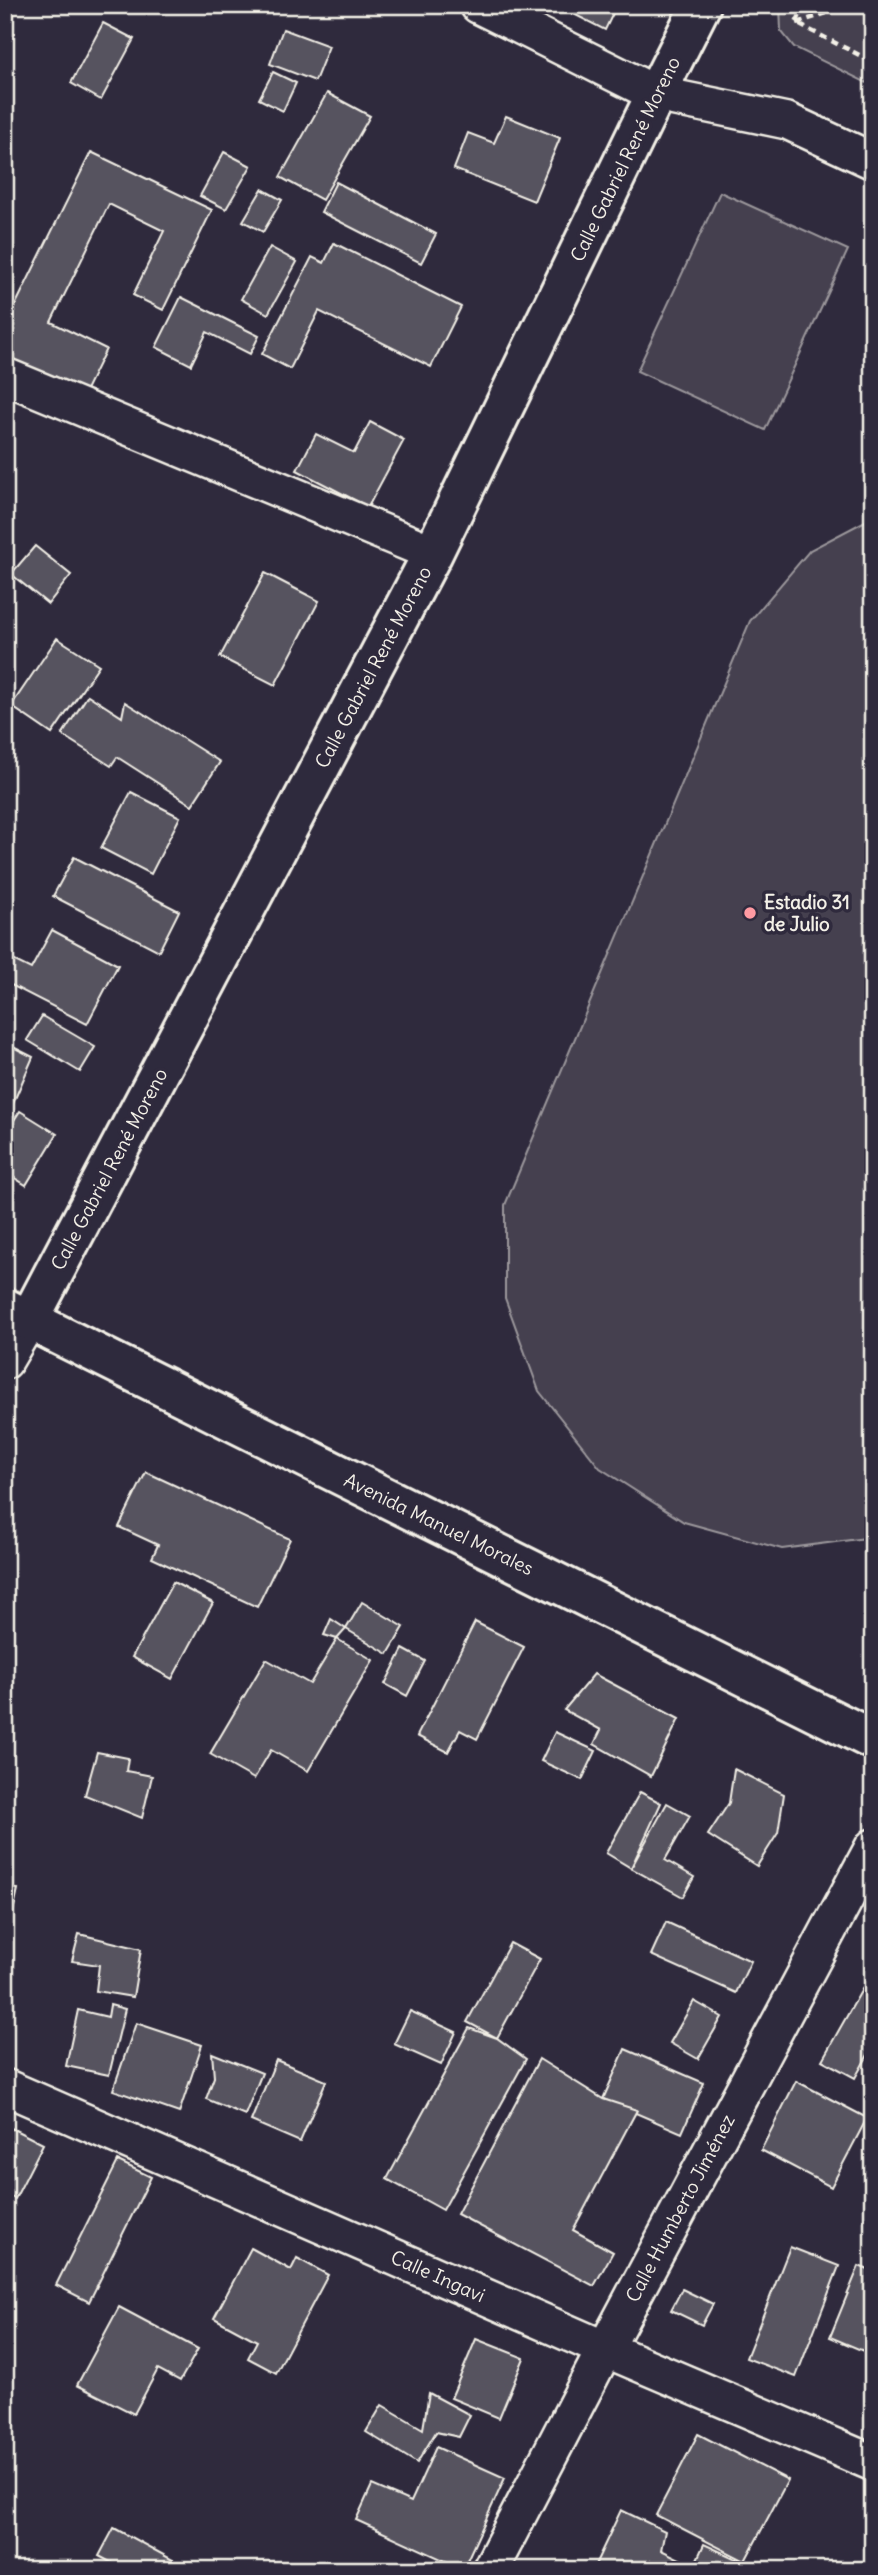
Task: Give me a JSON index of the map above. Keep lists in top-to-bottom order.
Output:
{
  "streets": {
    "street": [
      "Calle Gabriel René Moreno",
      "Avenida Manuel Morales",
      "Calle Humberto Jiménez",
      "Calle Ingavi"
    ]
  },
  "crossings": [
    ["Calle Gabriel René Moreno", "Avenida Manuel Morales"],
    ["Calle Humberto Jiménez", "Calle Ingavi"]
  ],
  "places": ["Estadio 31 de Julio"]
}
